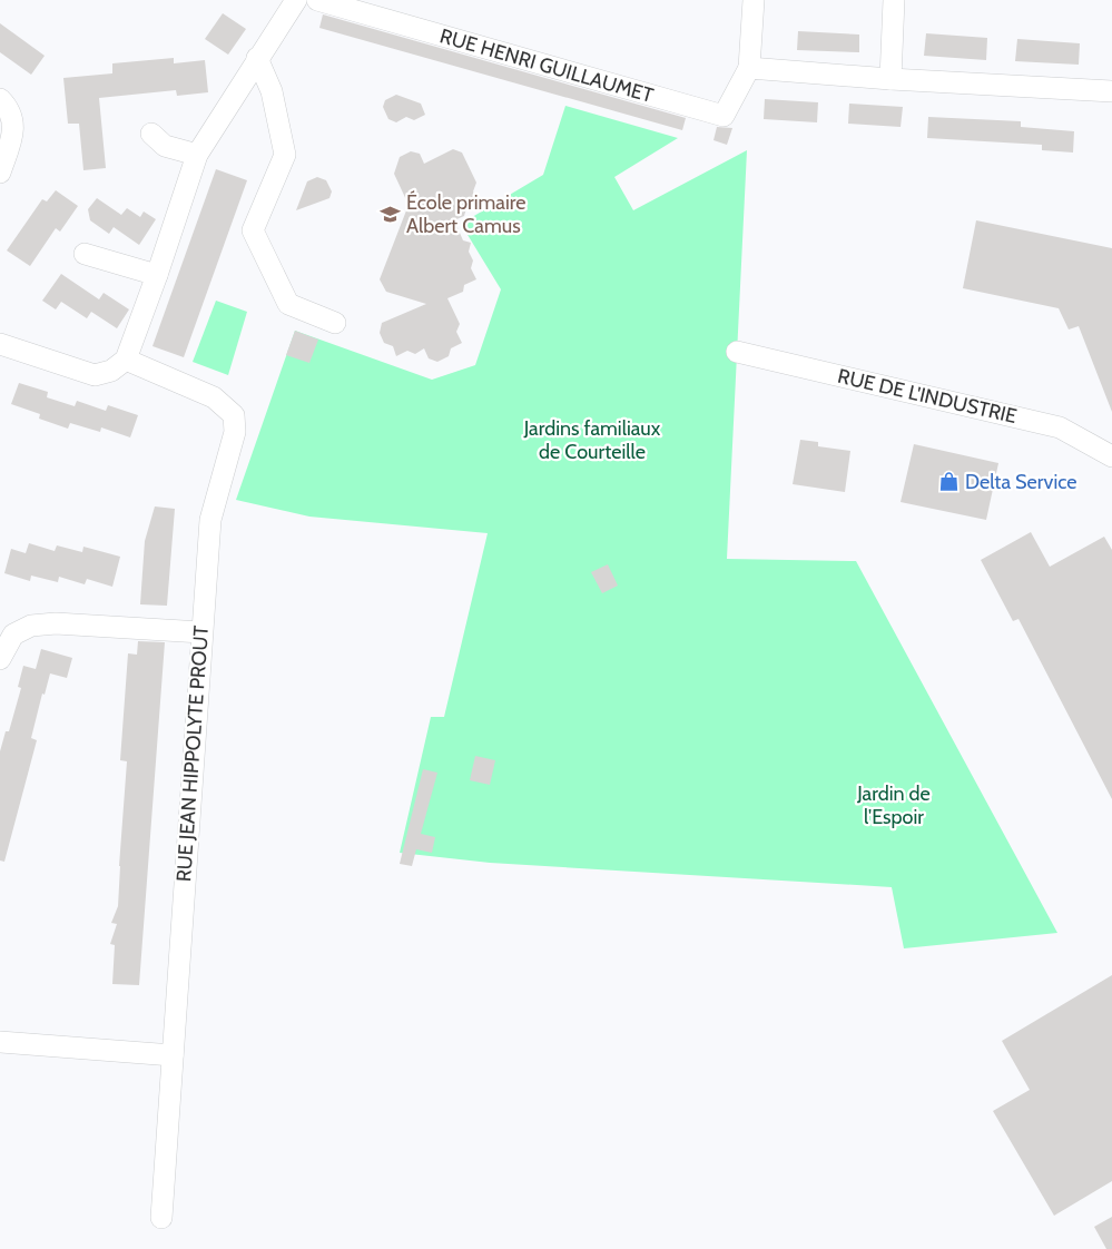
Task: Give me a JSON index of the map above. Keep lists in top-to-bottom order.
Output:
{
  "streets": {
    "street": ["RUE HENRI GUILLAUMET", "RUE DE L'INDUSTRIE", "RUE JEAN HIPPOLYTE PROUT"]
  },
  "parks": ["Jardins familiaux de Courteille", "Jardin de l'Espoir"],
  "places": {
    "school or university": ["École primaire Albert Camus"],
    "shop": ["Delta Service"]
  }
}
